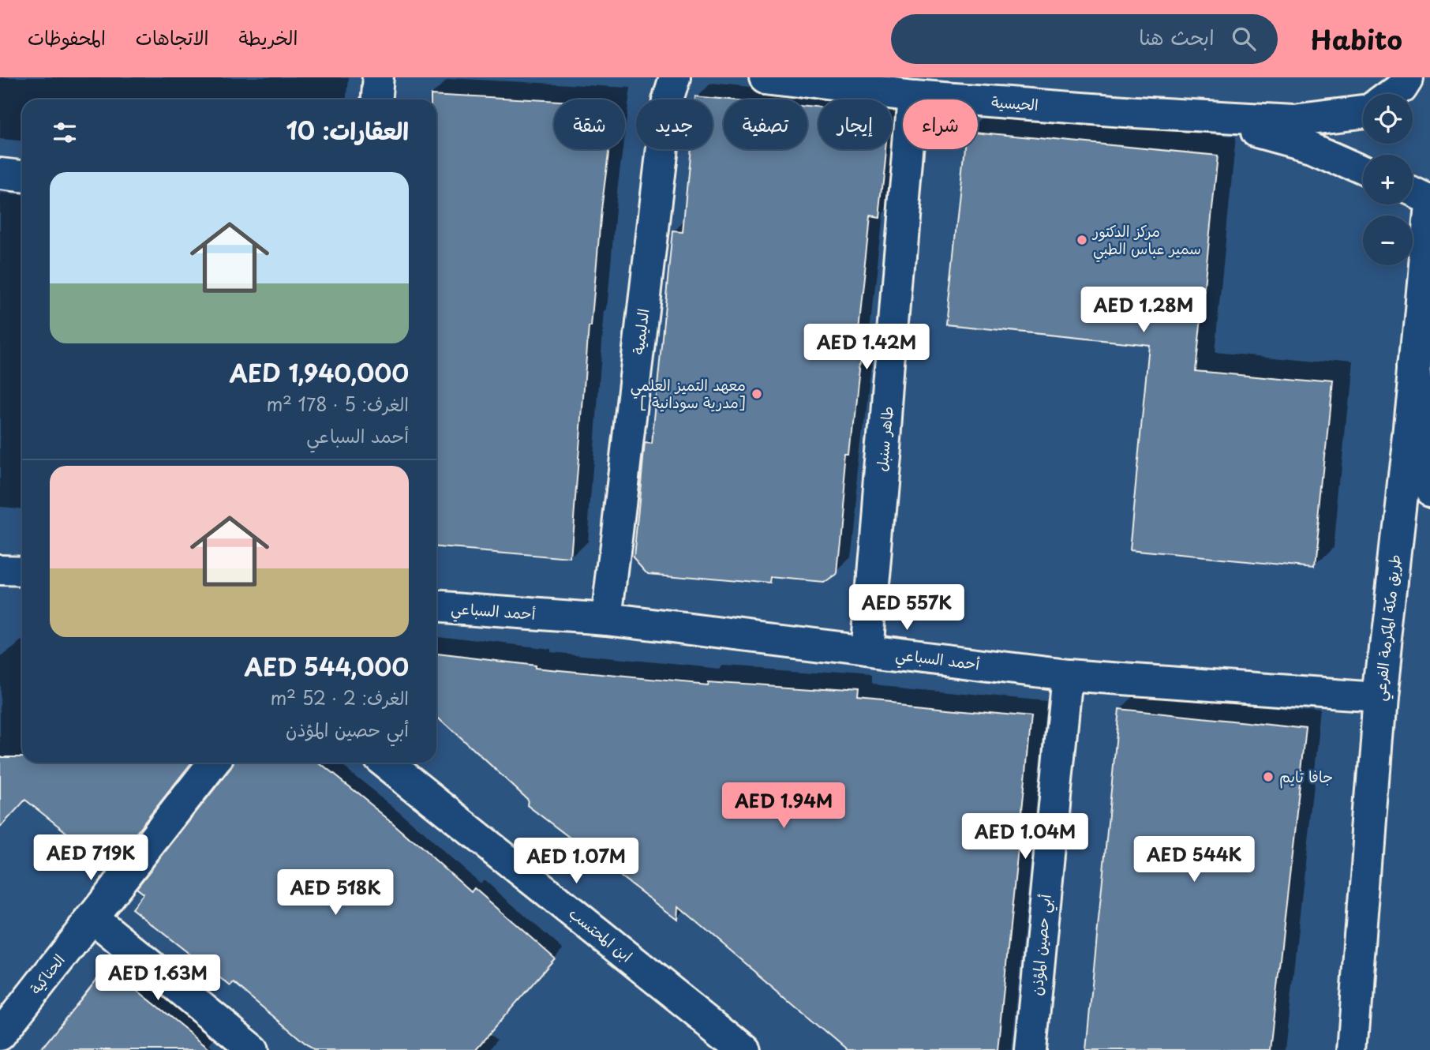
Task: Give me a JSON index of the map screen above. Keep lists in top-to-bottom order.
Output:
{
  "streets": {
    "main road": [
      "الحيسية",
      "الدليمية",
      "طاهر سنبل",
      "أحمد السباعي",
      "طريق مكة المكرمة الفرعي",
      "ابن المحتسب",
      "أبي حصين المؤذن",
      "الحناكية"
    ]
  },
  "crossings": [
    ["الحيسية", "طاهر سنبل"],
    ["الدليمية", "أحمد السباعي"],
    ["طاهر سنبل", "أحمد السباعي"],
    ["أحمد السباعي", "طريق مكة المكرمة الفرعي"],
    ["أحمد السباعي", "أبي حصين المؤذن"]
  ],
  "places": ["مركز الدكتور سمير عباس الطبي", "معهد التميز العلمي [ مدرية سودانية]", "جافا تايم"],
  "page": {
    "header": "Habito",
    "search": "ابحث هنا",
    "nav": ["الخريطة", "الاتجاهات", "المحفوظات"],
    "map_buttons": ["+", "−"],
    "chip": [
      "شراء",
      "إيجار",
      "تصفية",
      "جديد",
      "شقة"
    ],
    "heading": "العقارات: 10",
    "list": [
      {
        "name": "AED 1,940,000",
        "note": "الغرف: 5 · 178 m² · أحمد السباعي"
      },
      {
        "name": "AED 544,000",
        "note": "الغرف: 2 · 52 m² · أبي حصين المؤذن"
      }
    ],
    "price": [
      "AED 1.28M",
      "AED 1.42M",
      "AED 557K",
      "AED 1.94M",
      "AED 1.04M",
      "AED 719K",
      "AED 544K",
      "AED 1.07M",
      "AED 518K",
      "AED 1.63M"
    ]
  }
}
